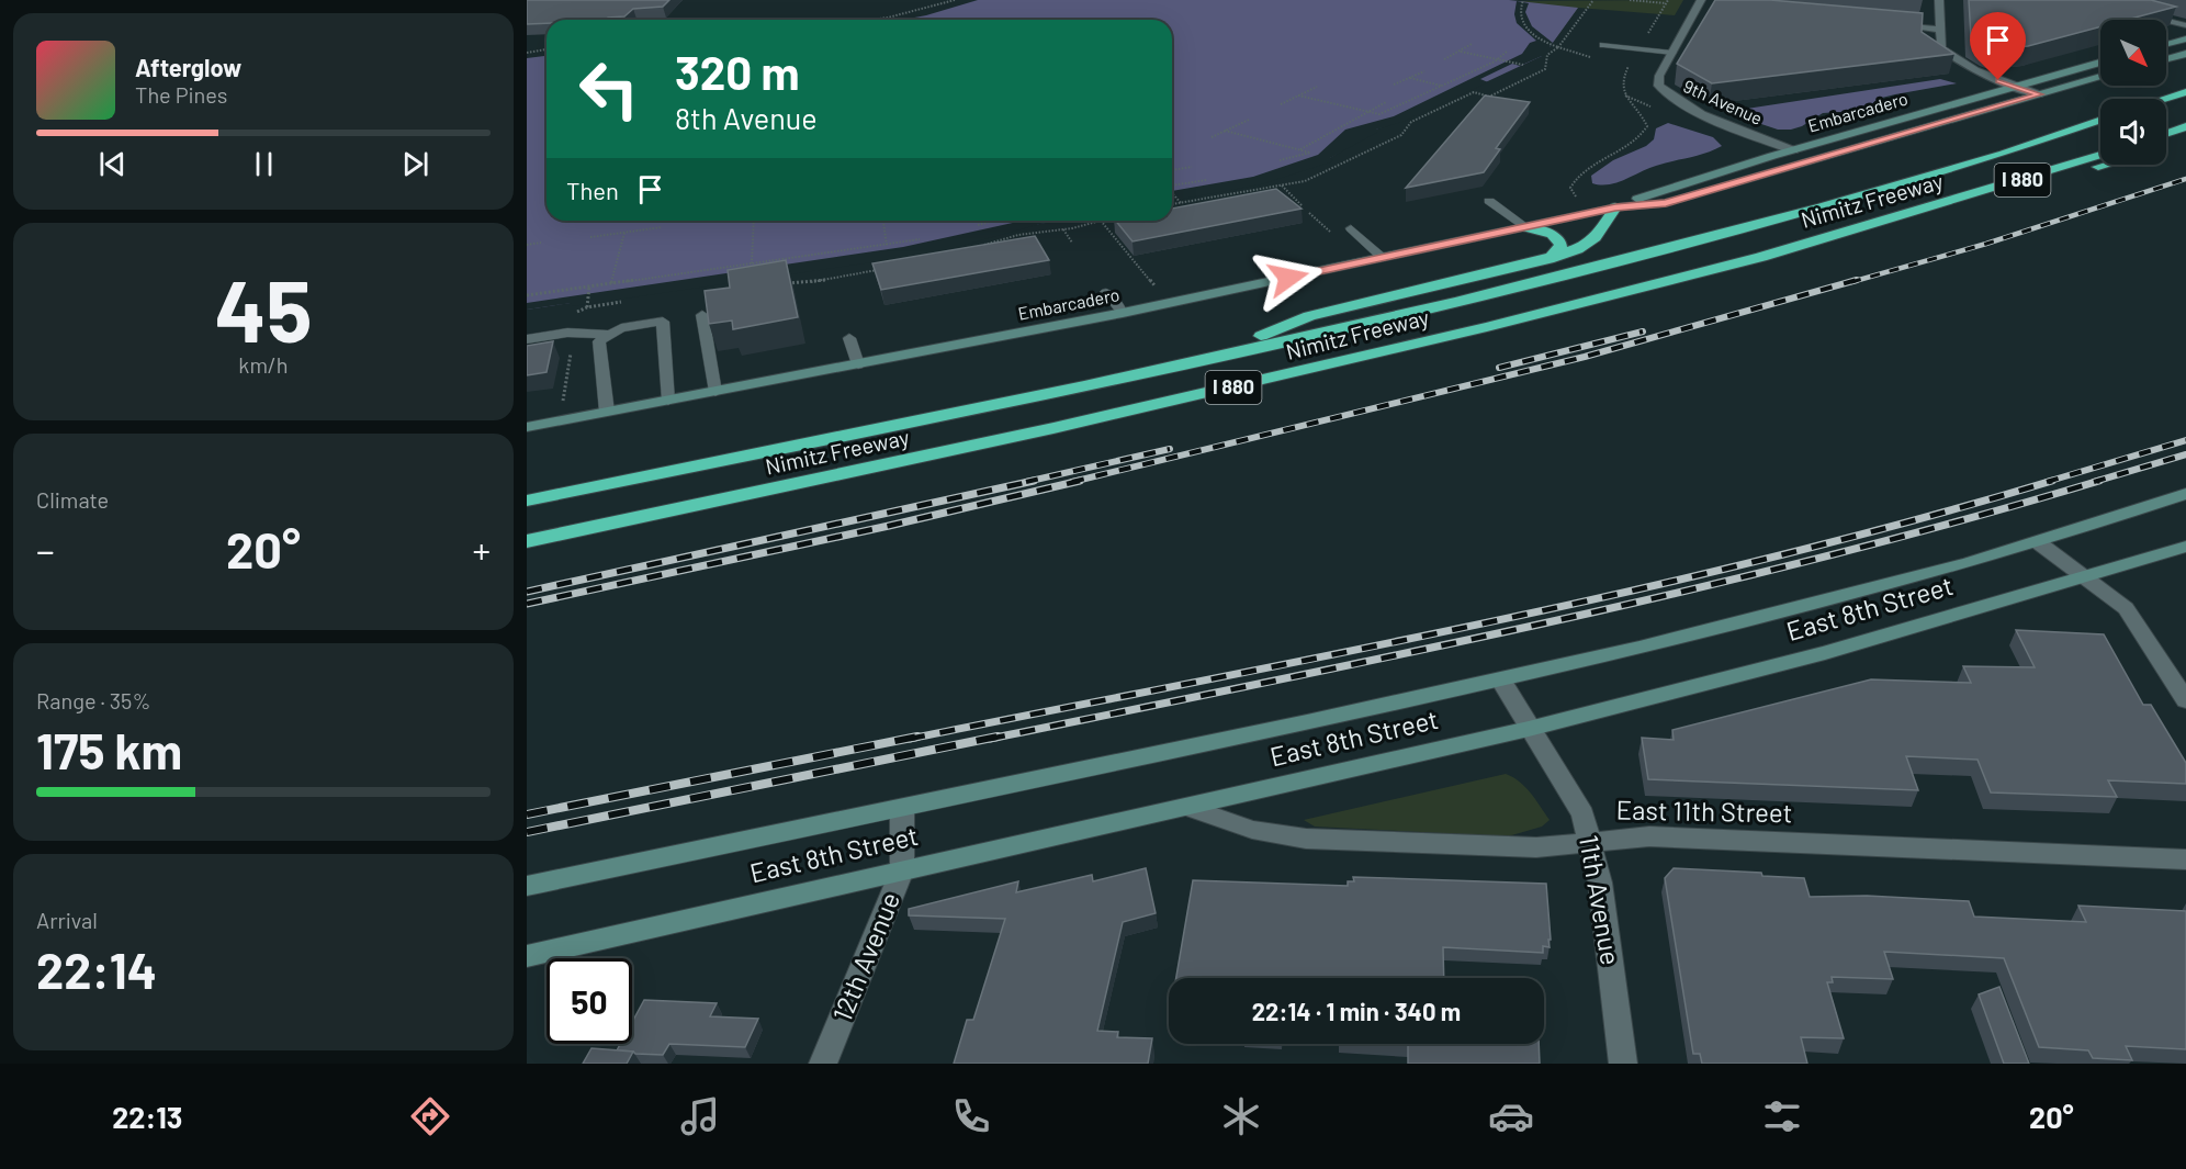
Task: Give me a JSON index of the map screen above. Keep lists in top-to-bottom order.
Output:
{
  "streets": {
    "highway": ["I 880", "Nimitz Freeway"],
    "main road": ["Embarcadero", "East 8th Street"],
    "street": [
      "9th Avenue",
      "East 11th Street",
      "11th Avenue",
      "12th Avenue"
    ]
  },
  "crossings": [
    ["9th Avenue", "Embarcadero"],
    ["East 8th Street", "East 11th Street"],
    ["East 8th Street", "11th Avenue"],
    ["East 8th Street", "12th Avenue"],
    ["East 11th Street", "11th Avenue"]
  ],
  "north": "bottom right",
  "page": {
    "turn": ["320 m", "8th Avenue"],
    "song": ["Afterglow", "The Pines"],
    "then": "Then",
    "tile": [
      ["45", "km/h"],
      "Climate",
      ["Range · 35%", "175 km"],
      ["Arrival", "22:14"]
    ],
    "heat": ["−", "20°", "+"],
    "limit": "50",
    "trip": "22:14 · 1 min · 340 m",
    "tabs": ["22:13", "20°"]
  }
}
